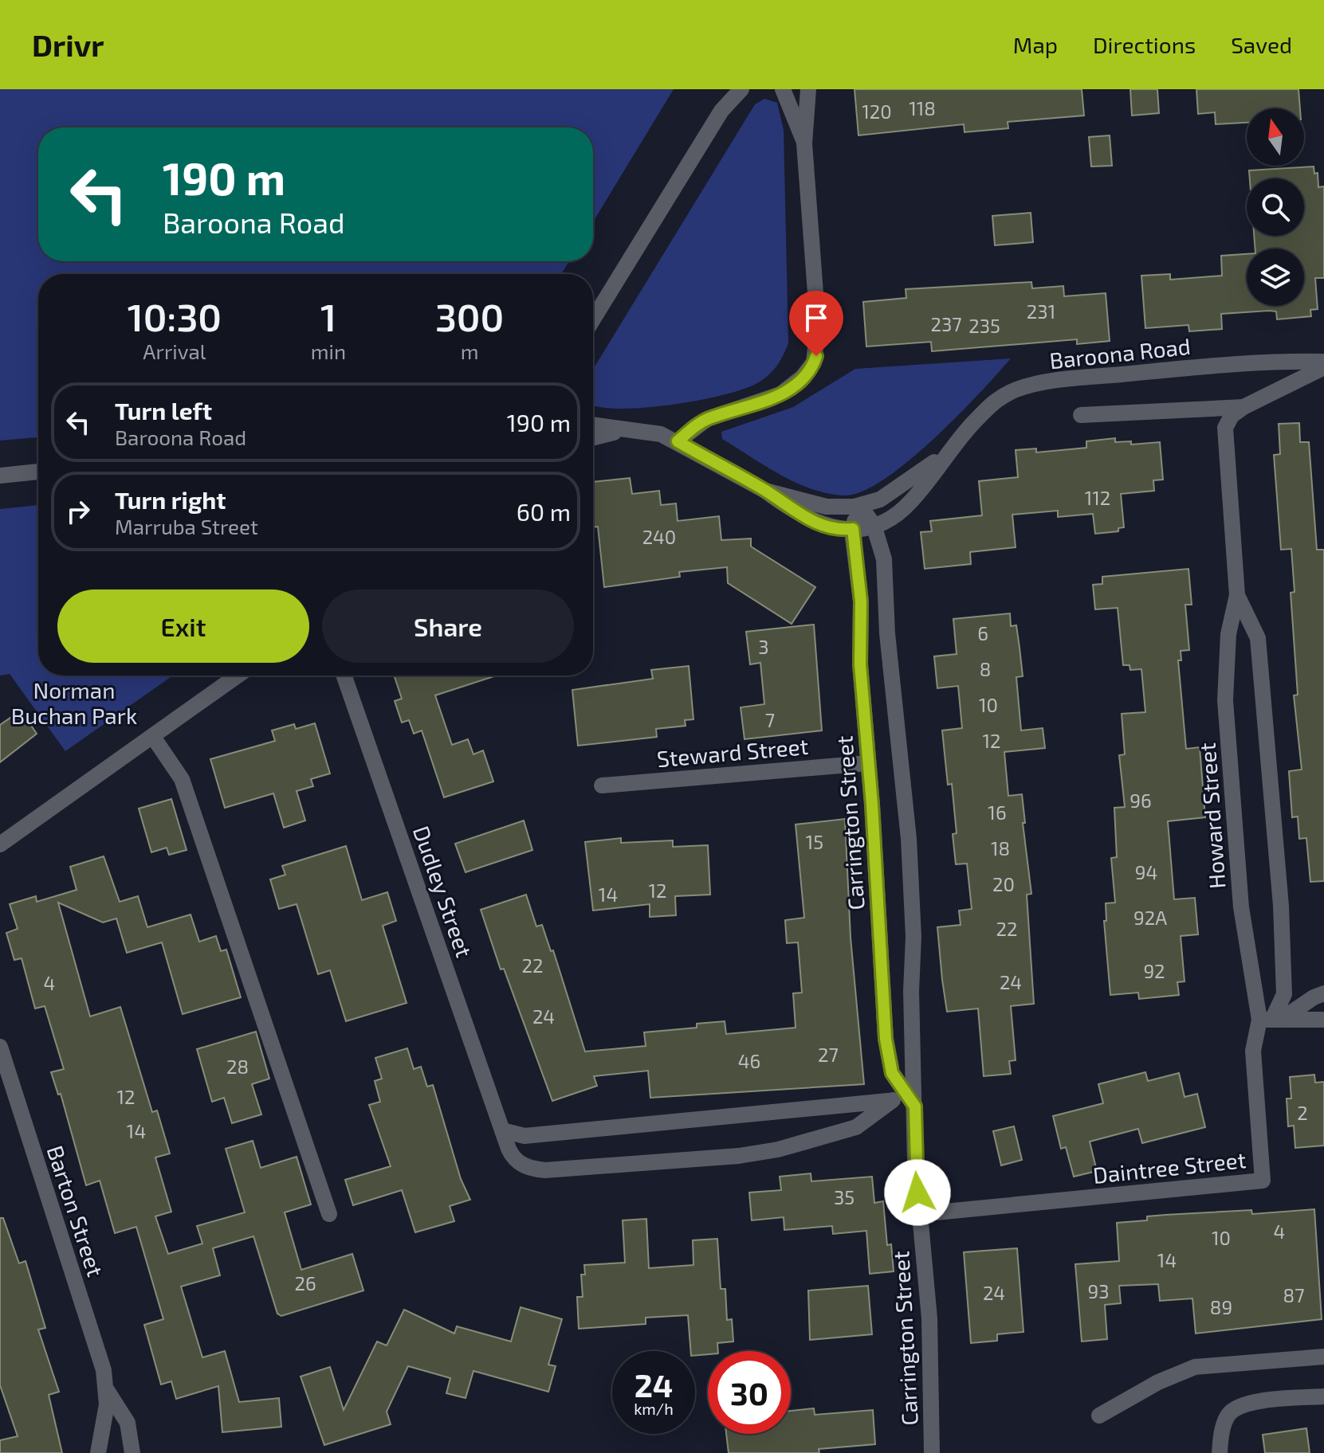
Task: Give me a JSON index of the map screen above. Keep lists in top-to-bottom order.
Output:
{
  "streets": {
    "street": [
      "Baroona Road",
      "Steward Street",
      "Howard Street",
      "Carrington Street",
      "Dudley Street",
      "Daintree Street",
      "Barton Street"
    ]
  },
  "crossings": [
    ["Baroona Road", "Carrington Street"],
    ["Steward Street", "Carrington Street"],
    ["Howard Street", "Daintree Street"],
    ["Carrington Street", "Dudley Street"],
    ["Carrington Street", "Daintree Street"]
  ],
  "parks": ["Norman Buchan Park"],
  "house_numbers": [
    "118",
    "120",
    "231",
    "237",
    "235",
    "112",
    "240",
    "6",
    "3",
    "8",
    "10",
    "7",
    "12",
    "96",
    "16",
    "15",
    "18",
    "94",
    "20",
    "12",
    "14",
    "92A",
    "22",
    "22",
    "92",
    "24",
    "4",
    "24",
    "27",
    "46",
    "28",
    "12",
    "2",
    "14",
    "35",
    "4",
    "10",
    "14",
    "26",
    "93",
    "24",
    "87",
    "89"
  ],
  "north": "top",
  "page": {
    "header": "Drivr",
    "nav": ["Map", "Directions", "Saved"],
    "turn": ["190 m", "Baroona Road"],
    "eta": [
      "10:30",
      "Arrival",
      "1",
      "min",
      "300",
      "m"
    ],
    "list": [
      {
        "name": "Turn left",
        "note": "Baroona Road",
        "value": "190 m"
      },
      {
        "name": "Turn right",
        "note": "Marruba Street",
        "value": "60 m"
      }
    ],
    "buttons": ["Exit", "Share"],
    "speed": "24 km/h",
    "limit": "30"
  }
}
